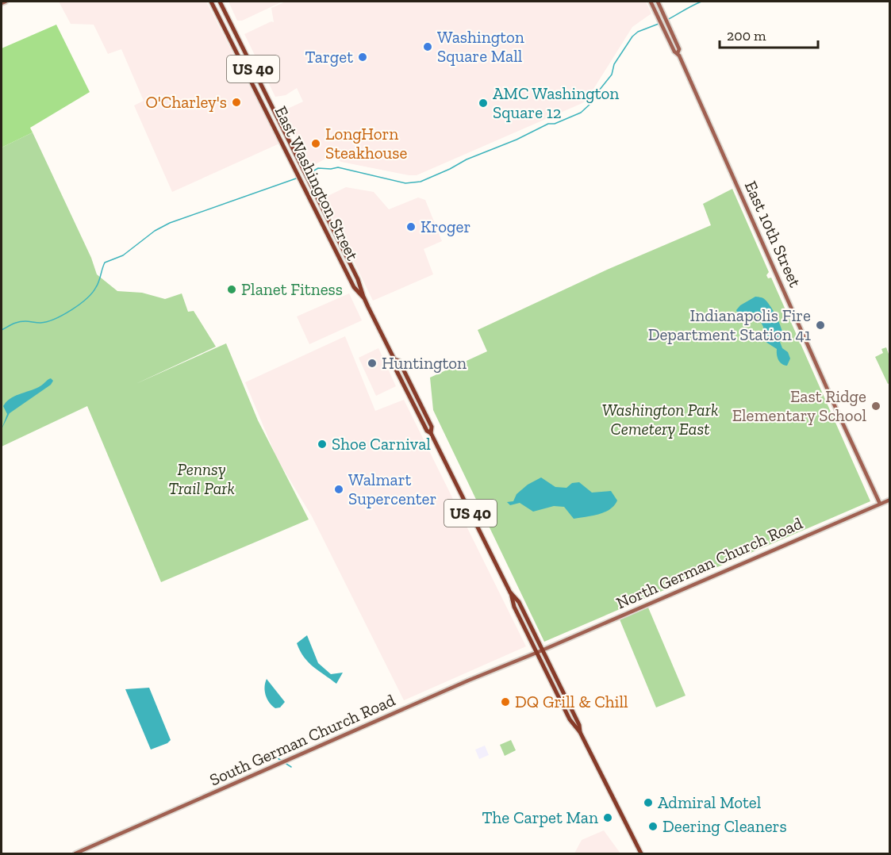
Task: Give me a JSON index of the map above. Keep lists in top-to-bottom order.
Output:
{
  "streets": {
    "main road": [
      "US 40",
      "East Washington Street",
      "East 10th Street",
      "North German Church Road",
      "South German Church Road"
    ]
  },
  "crossings": [
    ["East Washington Street", "North German Church Road"],
    ["East Washington Street", "South German Church Road"],
    ["East 10th Street", "North German Church Road"],
    ["North German Church Road", "South German Church Road"]
  ],
  "parks": ["Washington Park Cemetery East", "Pennsy Trail Park"],
  "places": [
    "Washington Square Mall",
    "Target",
    "O'Charley's",
    "AMC Washington Square 12",
    "LongHorn Steakhouse",
    "Kroger",
    "Planet Fitness",
    "Indianapolis Fire Department Station 41",
    "Huntington",
    "East Ridge Elementary School",
    "Shoe Carnival",
    "Walmart Supercenter",
    "DQ Grill & Chill",
    "Admiral Motel",
    "The Carpet Man",
    "Deering Cleaners"
  ],
  "scale_bar": "200 m"
}
